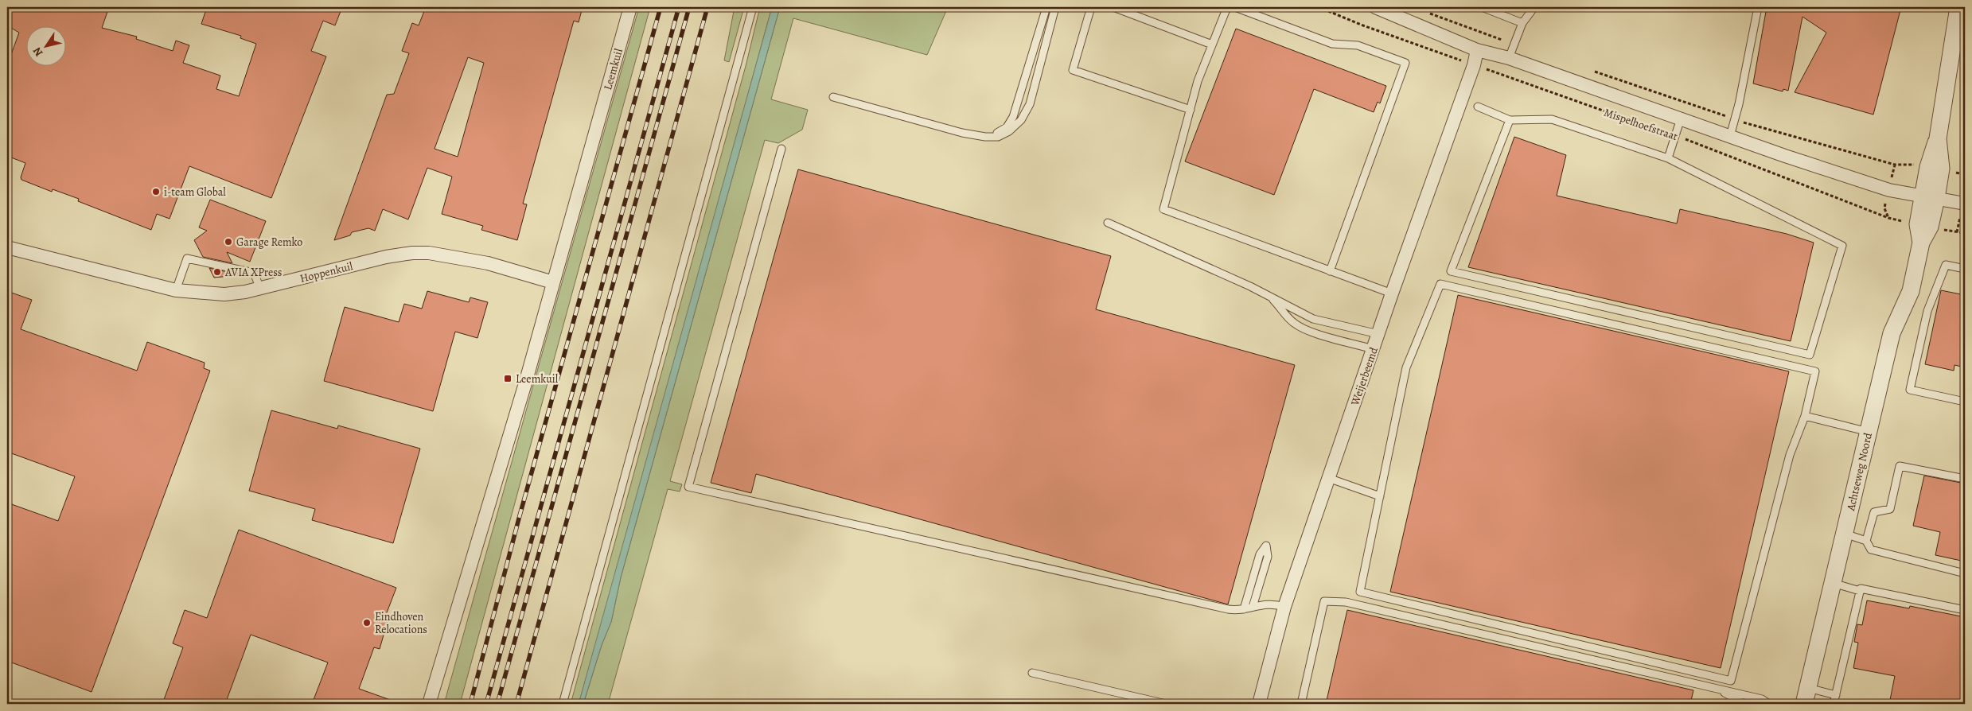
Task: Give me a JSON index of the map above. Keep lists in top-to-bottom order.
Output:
{
  "streets": {
    "street": [
      "Leemkuil",
      "Mispelhoefstraat",
      "Hoppenkuil",
      "Weijerbeemd",
      "Achtseweg Noord"
    ]
  },
  "crossings": [
    ["Leemkuil", "Hoppenkuil"],
    ["Mispelhoefstraat", "Weijerbeemd"],
    ["Mispelhoefstraat", "Achtseweg Noord"]
  ],
  "places": {
    "other": [
      "i-team Global",
      "Garage Remko",
      "AVIA XPress",
      "Eindhoven Relocations"
    ],
    "transit": ["Leemkuil"]
  },
  "north": "bottom left"
}
